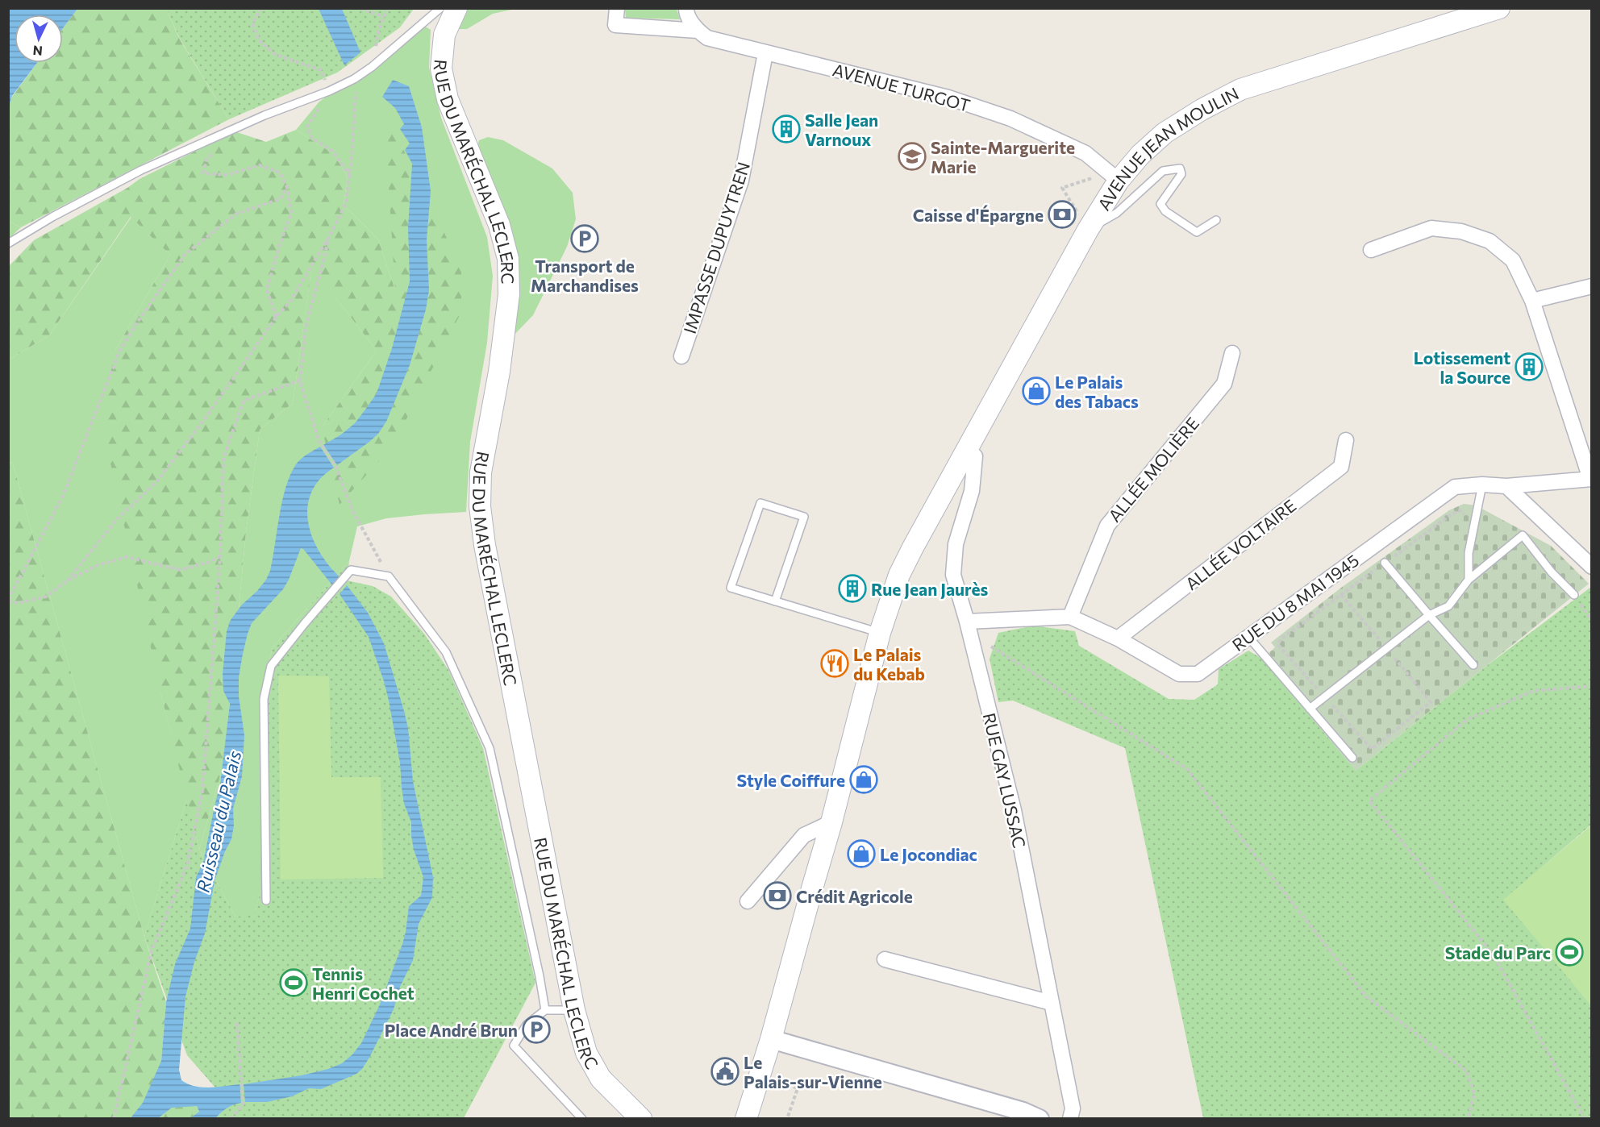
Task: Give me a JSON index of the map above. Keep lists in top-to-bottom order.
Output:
{
  "streets": {
    "main road": ["AVENUE JEAN MOULIN", "RUE DU MARÉCHAL LECLERC"],
    "street": [
      "AVENUE TURGOT",
      "IMPASSE DUPUYTREN",
      "ALLÉE MOLIÈRE",
      "ALLÉE VOLTAIRE",
      "RUE DU 8 MAI 1945",
      "RUE GAY LUSSAC"
    ]
  },
  "crossings": [
    ["AVENUE TURGOT", "AVENUE JEAN MOULIN"],
    ["AVENUE TURGOT", "IMPASSE DUPUYTREN"],
    ["AVENUE JEAN MOULIN", "RUE GAY LUSSAC"],
    ["ALLÉE MOLIÈRE", "RUE DU 8 MAI 1945"],
    ["ALLÉE VOLTAIRE", "RUE DU 8 MAI 1945"],
    ["RUE DU 8 MAI 1945", "RUE GAY LUSSAC"]
  ],
  "water": ["Ruisseau du Palais"],
  "places": {
    "building": ["Salle Jean Varnoux", "Lotissement la Source", "Rue Jean Jaurès"],
    "school or university": ["Sainte-Marguerite Marie"],
    "bank": ["Caisse d'Épargne", "Crédit Agricole"],
    "parking": ["Transport de Marchandises", "Place André Brun"],
    "shop": ["Le Palais des Tabacs", "Style Coiffure", "Le Jocondiac"],
    "restaurant": ["Le Palais du Kebab"],
    "sports": ["Stade du Parc", "Tennis Henri Cochet"],
    "public building": ["Le Palais-sur-Vienne"]
  },
  "north": "bottom"
}
